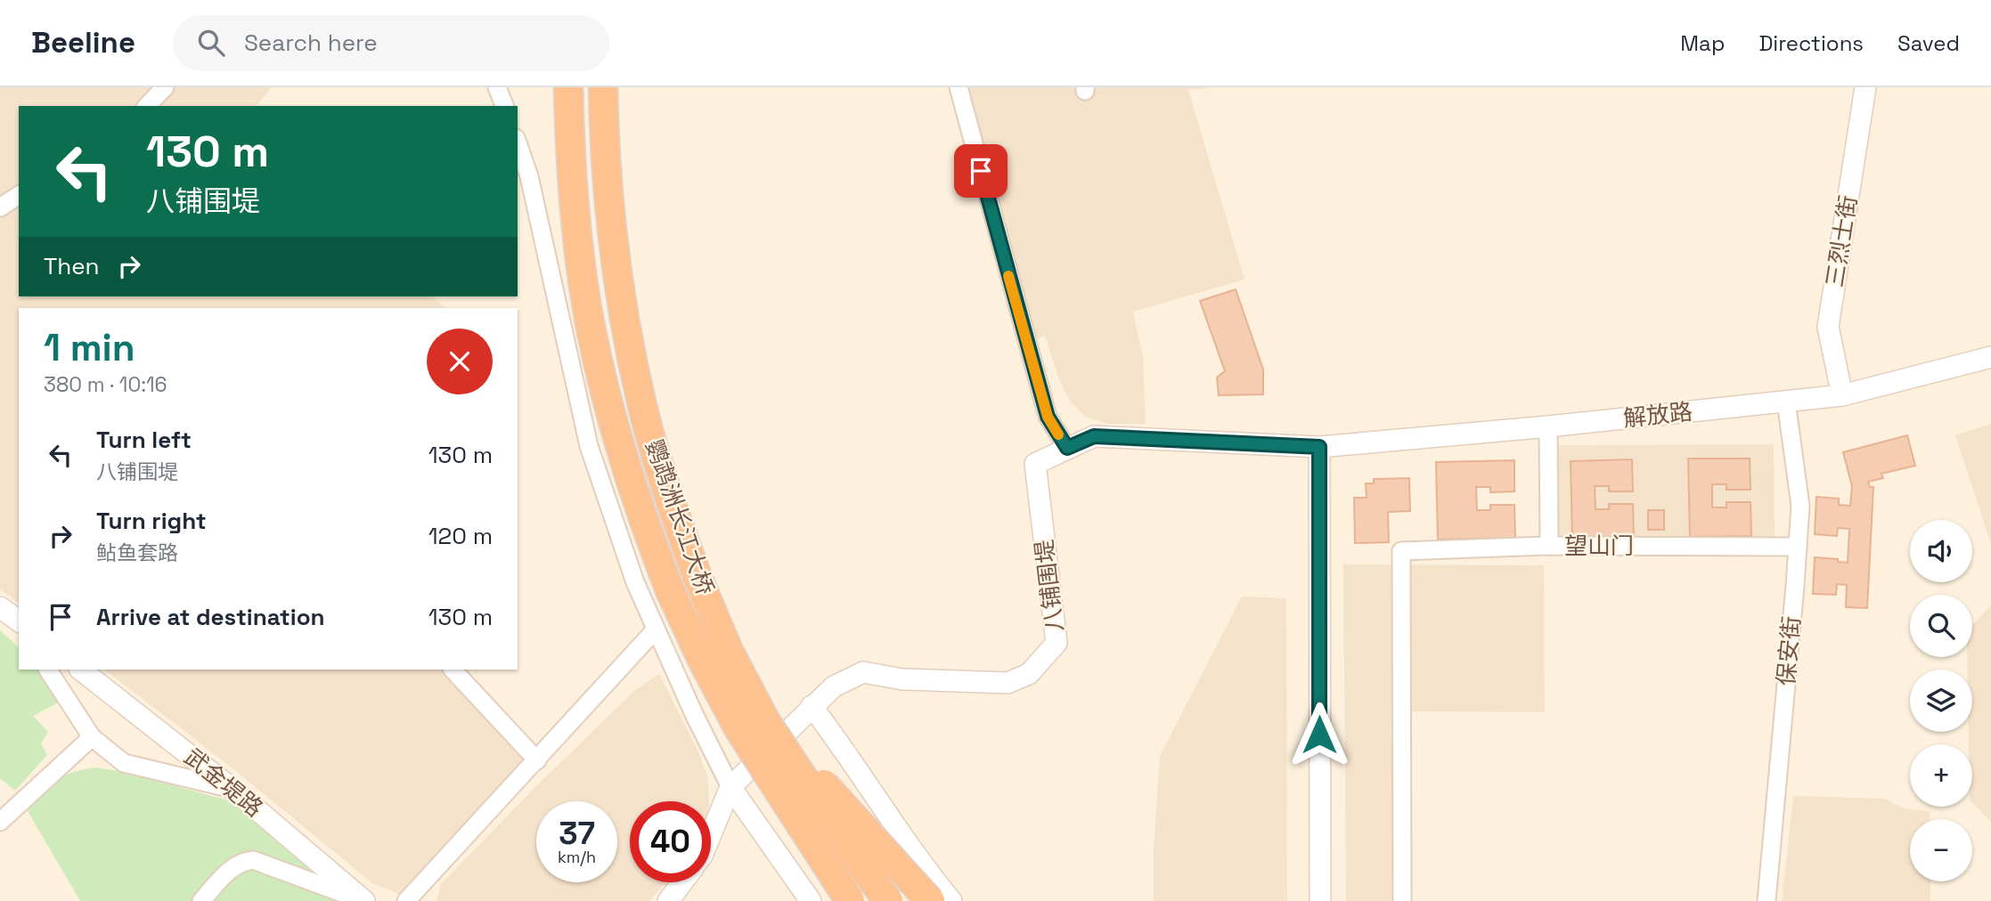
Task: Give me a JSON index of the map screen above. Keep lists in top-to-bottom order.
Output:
{
  "streets": {
    "highway": ["鹦鹉洲长江大桥"],
    "street": [
      "三烈士街",
      "解放路",
      "望山门",
      "八铺围堤",
      "保安街",
      "武金堤路"
    ]
  },
  "crossings": [
    ["三烈士街", "解放路"],
    ["解放路", "八铺围堤"],
    ["解放路", "保安街"],
    ["望山门", "保安街"]
  ],
  "page": {
    "header": "Beeline",
    "search": "Search here",
    "nav": ["Map", "Directions", "Saved"],
    "turn": ["130 m", "八铺围堤"],
    "then": "Then",
    "heading": ["1 min", "380 m · 10:16"],
    "list": [
      {
        "name": "Turn left",
        "note": "八铺围堤",
        "value": "130 m"
      },
      {
        "name": "Turn right",
        "note": "鲇鱼套路",
        "value": "120 m"
      },
      {
        "name": "Arrive at destination",
        "value": "130 m"
      }
    ],
    "map_buttons": ["+", "−"],
    "speed": "37 km/h",
    "limit": "40"
  }
}
